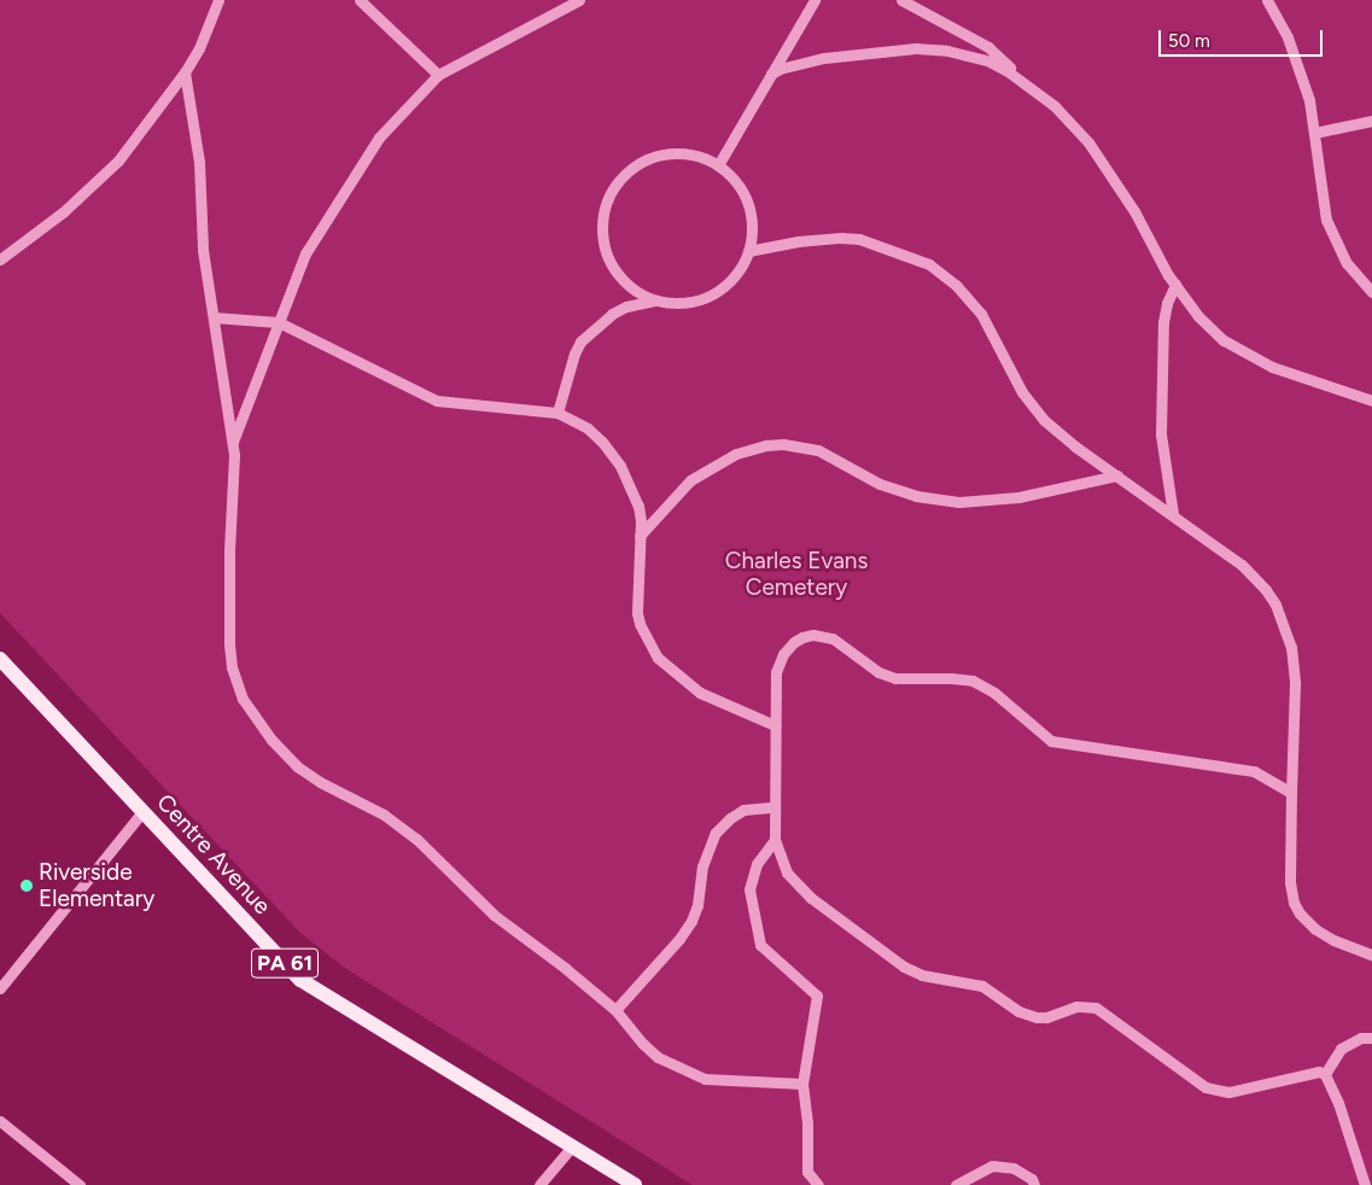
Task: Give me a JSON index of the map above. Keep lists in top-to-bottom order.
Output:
{
  "streets": {
    "main road": ["Centre Avenue", "PA 61"]
  },
  "parks": ["Charles Evans Cemetery"],
  "places": ["Riverside Elementary"],
  "scale_bar": "50 m"
}
